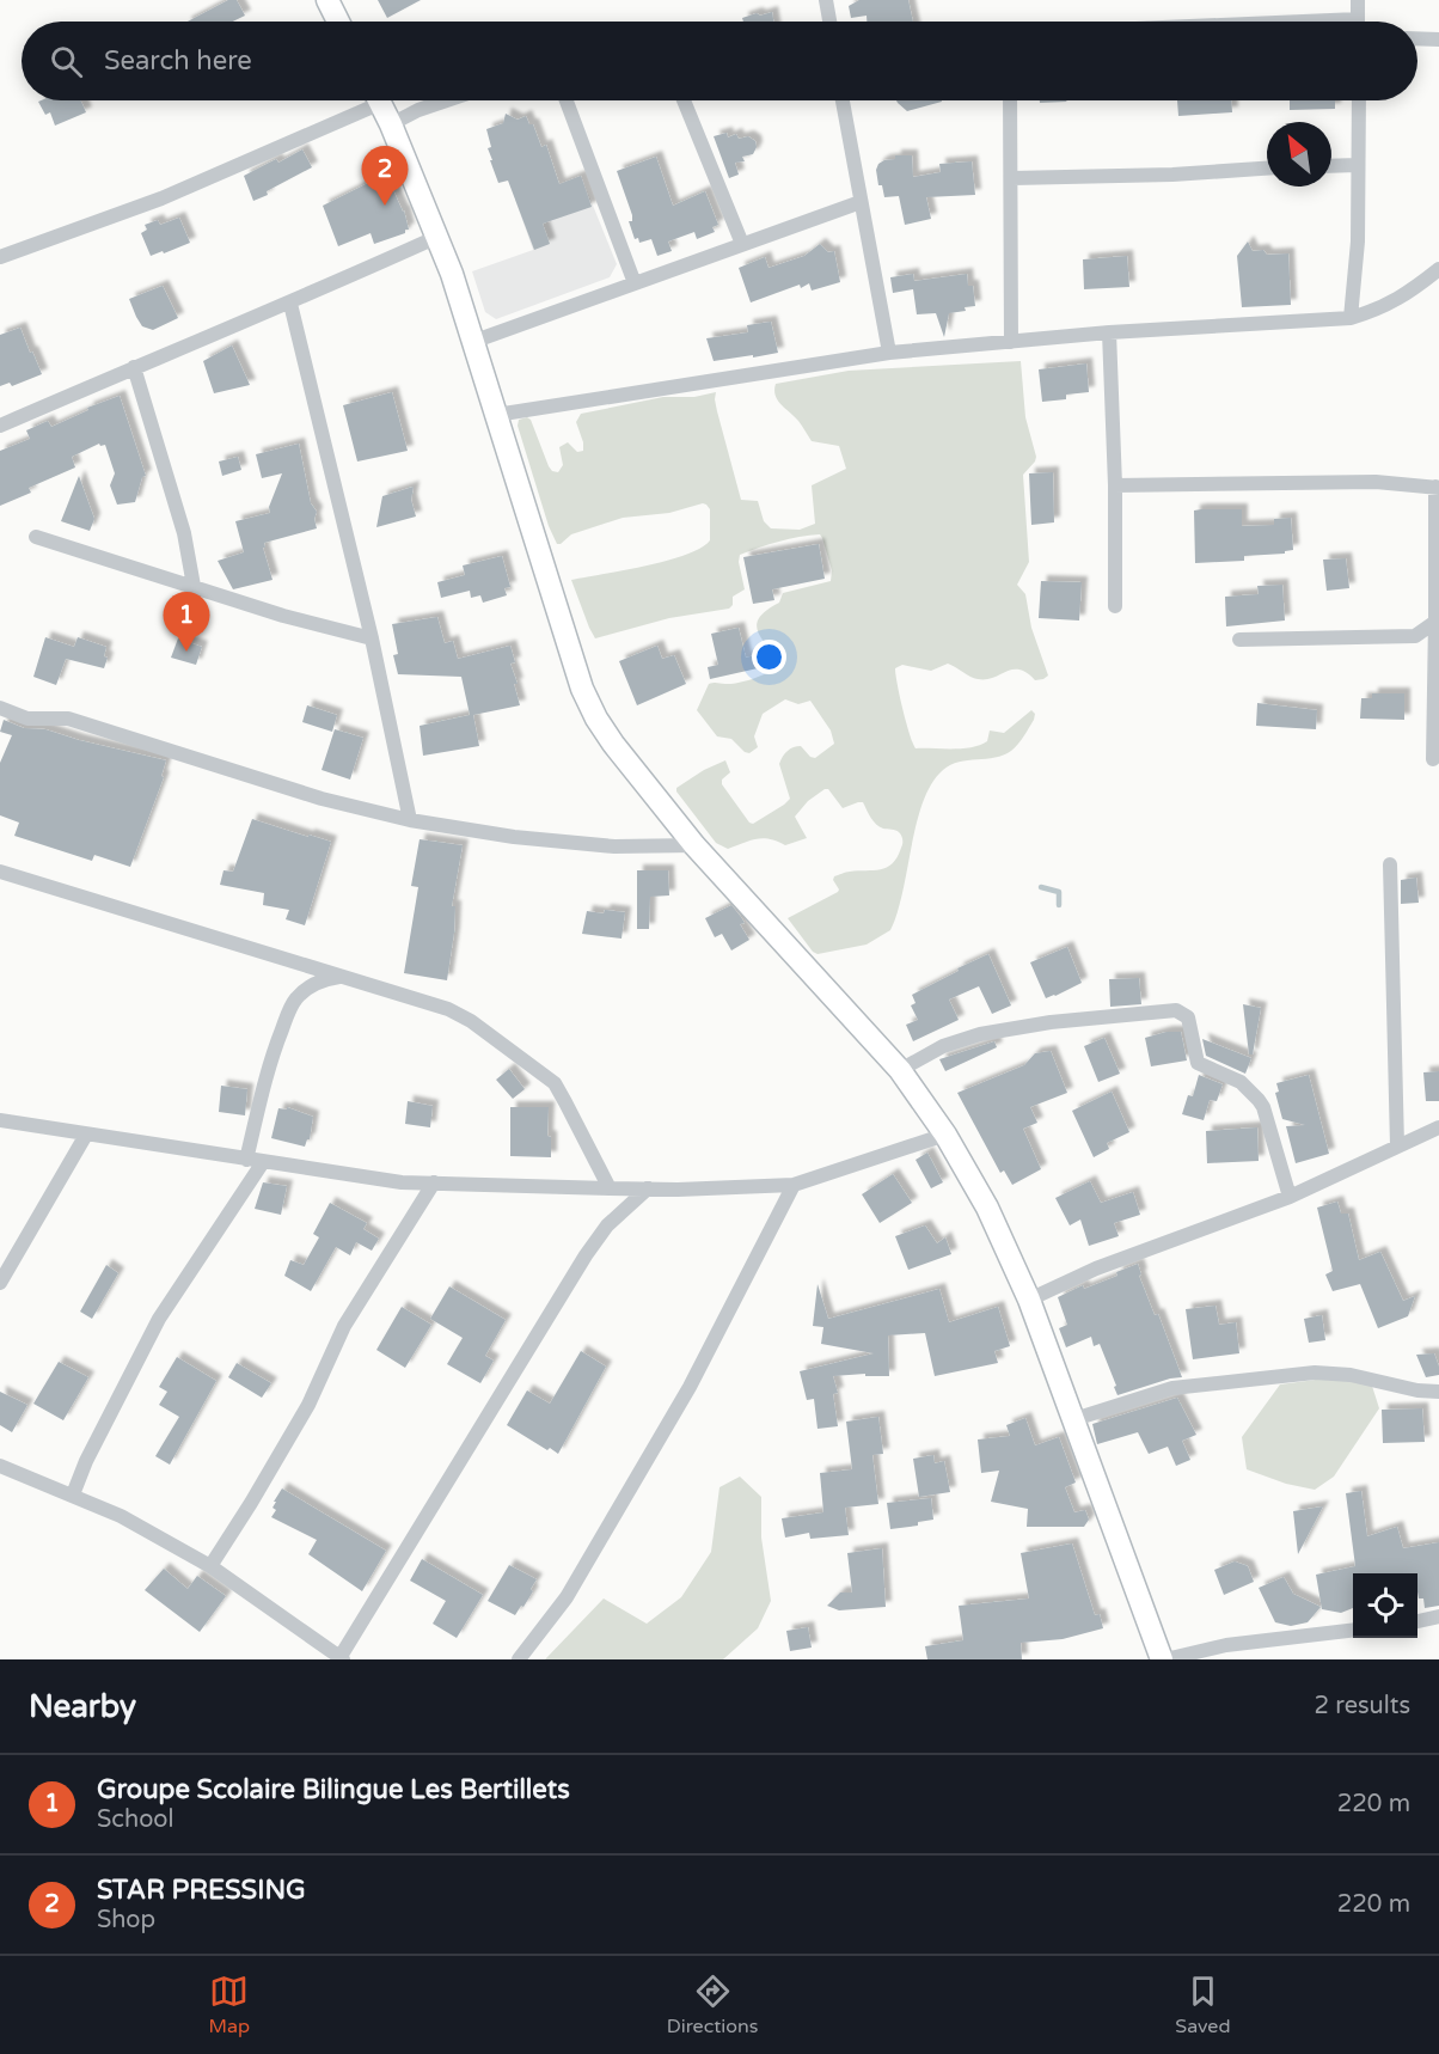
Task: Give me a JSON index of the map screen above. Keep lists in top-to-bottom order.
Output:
{
  "north": "top left",
  "page": {
    "search": "Search here",
    "pins": ["2", "1"],
    "heading": ["Nearby", "2 results"],
    "list": [
      {
        "mark": "1",
        "name": "Groupe Scolaire Bilingue Les Bertillets",
        "note": "School",
        "value": "220 m"
      },
      {
        "mark": "2",
        "name": "STAR PRESSING",
        "note": "Shop",
        "value": "220 m"
      }
    ],
    "nav": ["Map", "Directions", "Saved"]
  }
}
